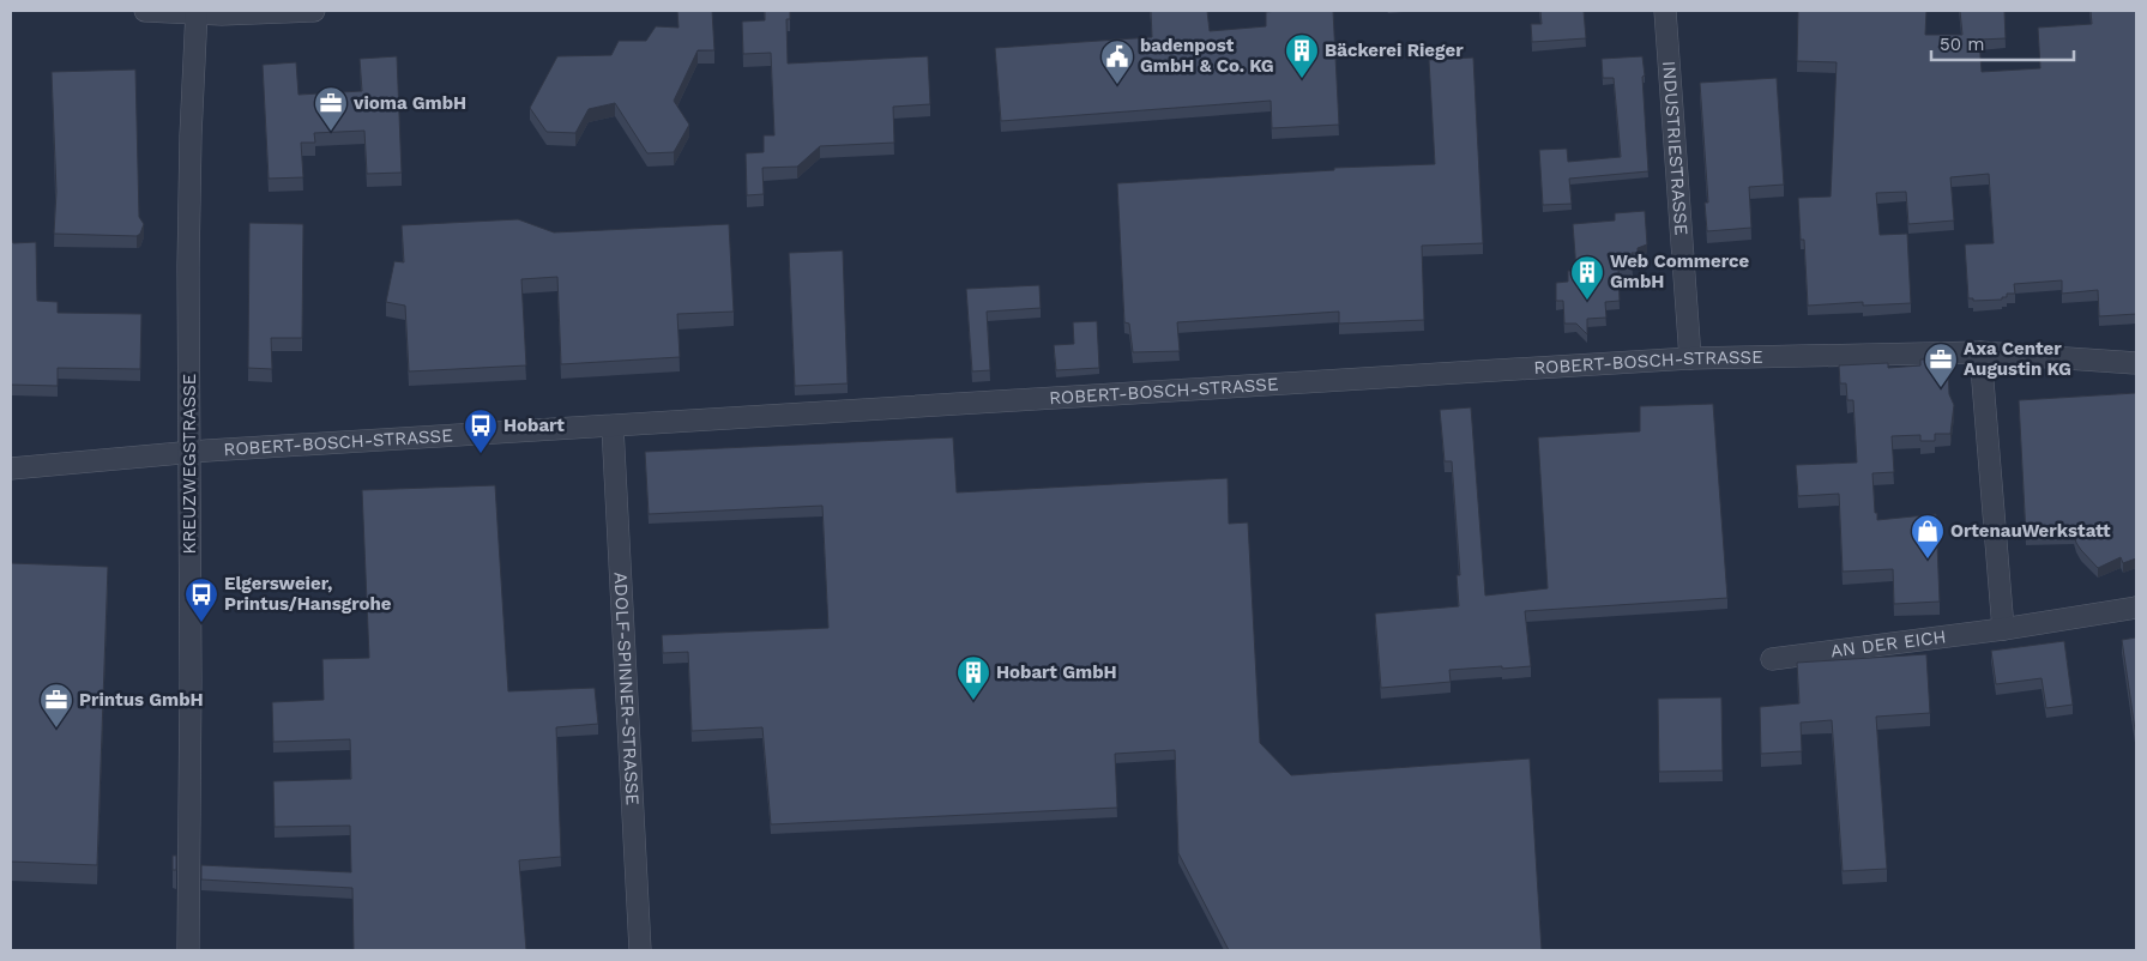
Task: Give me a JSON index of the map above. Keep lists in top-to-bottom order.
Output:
{
  "streets": {
    "street": [
      "INDUSTRIESTRASSE",
      "ROBERT-BOSCH-STRASSE",
      "KREUZWEGSTRASSE",
      "AN DER EICH",
      "ADOLF-SPINNER-STRASSE"
    ]
  },
  "crossings": [
    ["INDUSTRIESTRASSE", "ROBERT-BOSCH-STRASSE"],
    ["ROBERT-BOSCH-STRASSE", "KREUZWEGSTRASSE"],
    ["ROBERT-BOSCH-STRASSE", "ADOLF-SPINNER-STRASSE"]
  ],
  "places": {
    "building": ["Bäckerei Rieger", "Web Commerce GmbH", "Hobart GmbH"],
    "public building": ["badenpost GmbH & Co. KG"],
    "office": ["vioma GmbH", "Axa Center Augustin KG", "Printus GmbH"],
    "bus stop": ["Hobart", "Elgersweier, Printus/Hansgrohe"],
    "shop": ["OrtenauWerkstatt"]
  },
  "scale_bar": "50 m"
}
